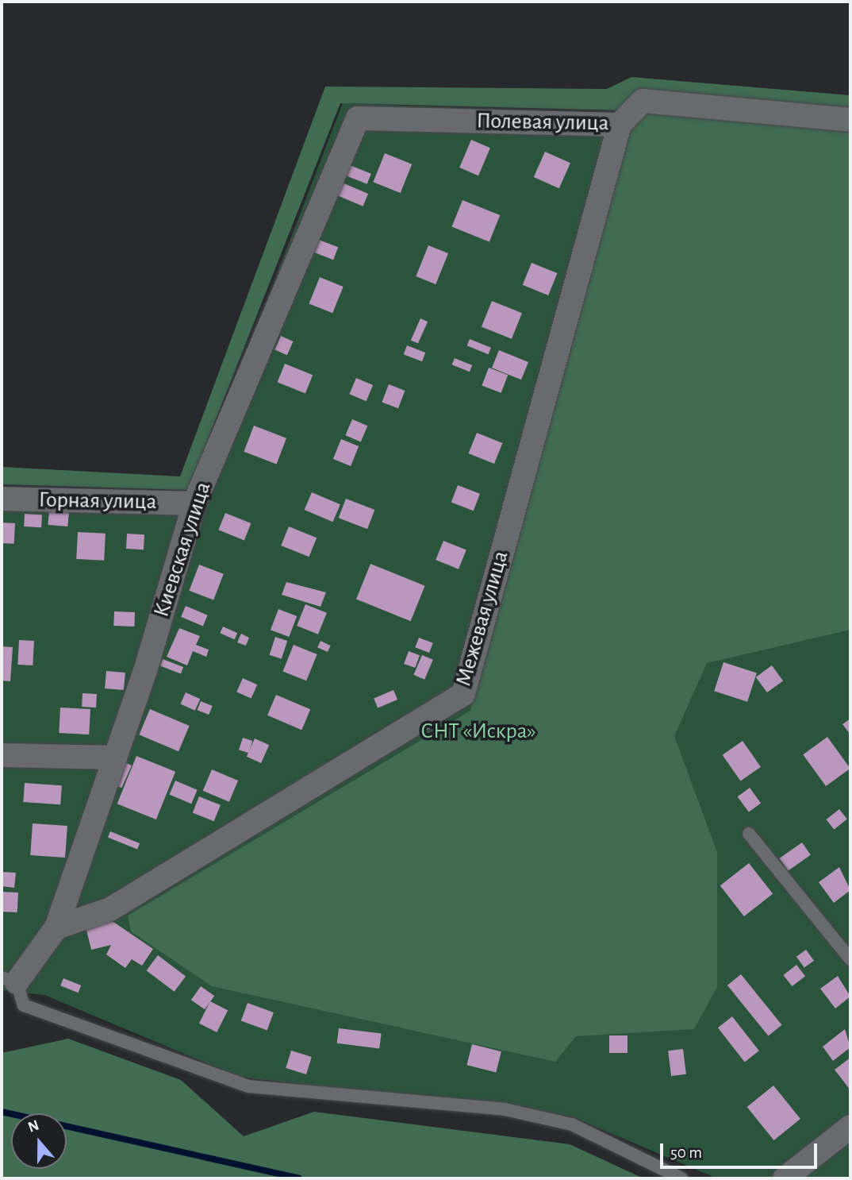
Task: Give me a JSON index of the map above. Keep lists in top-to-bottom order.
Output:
{
  "streets": {
    "street": [
      "Полевая улица",
      "Горная улица",
      "Киевская улица",
      "Межевая улица"
    ]
  },
  "crossings": [
    ["Полевая улица", "Киевская улица"],
    ["Полевая улица", "Межевая улица"],
    ["Горная улица", "Киевская улица"],
    ["Киевская улица", "Межевая улица"]
  ],
  "parks": ["СНТ «Искра»"],
  "scale_bar": "50 m",
  "north": "top"
}
